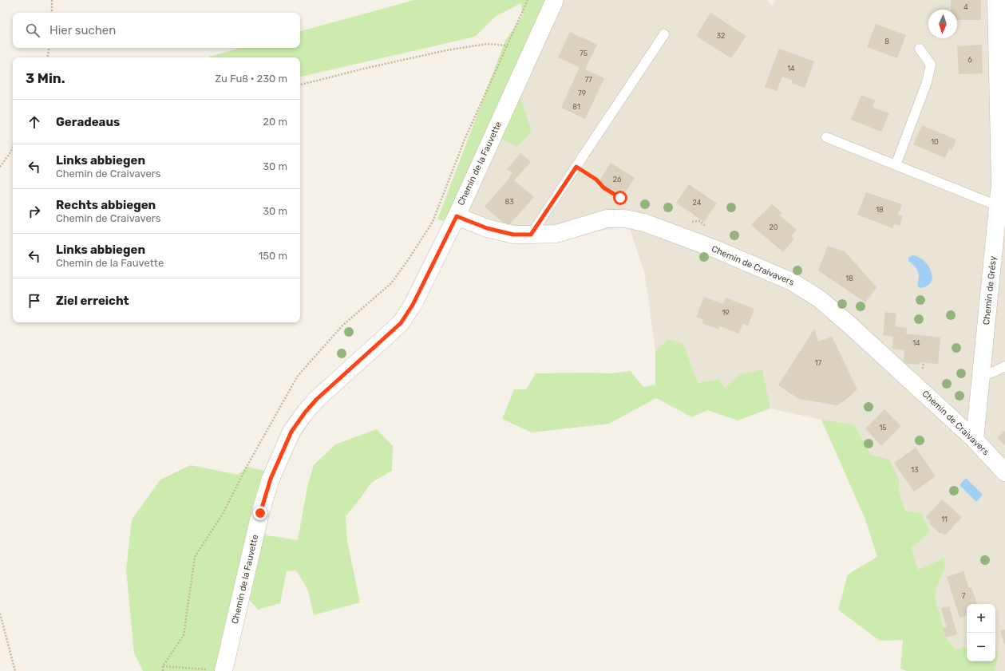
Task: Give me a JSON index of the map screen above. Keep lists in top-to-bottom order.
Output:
{
  "streets": {
    "street": ["Chemin de la Fauvette", "Chemin de Craivavers", "Chemin de Grésy"]
  },
  "crossings": [
    ["Chemin de la Fauvette", "Chemin de Craivavers"],
    ["Chemin de Craivavers", "Chemin de Grésy"]
  ],
  "house_numbers": [
    "4",
    "32",
    "8",
    "75",
    "6",
    "14",
    "77",
    "79",
    "81",
    "10",
    "26",
    "83",
    "24",
    "18",
    "20",
    "18",
    "19",
    "14",
    "17",
    "15",
    "13",
    "11",
    "7"
  ],
  "north": "bottom",
  "page": {
    "search": "Hier suchen",
    "heading": ["3 Min.", "Zu Fuß · 230 m"],
    "list": [
      ["Geradeaus", "20 m"],
      ["Links abbiegen", "Chemin de Craivavers", "30 m"],
      ["Rechts abbiegen", "Chemin de Craivavers", "30 m"],
      ["Links abbiegen", "Chemin de la Fauvette", "150 m"],
      "Ziel erreicht"
    ],
    "map_buttons": ["+", "−"]
  }
}
